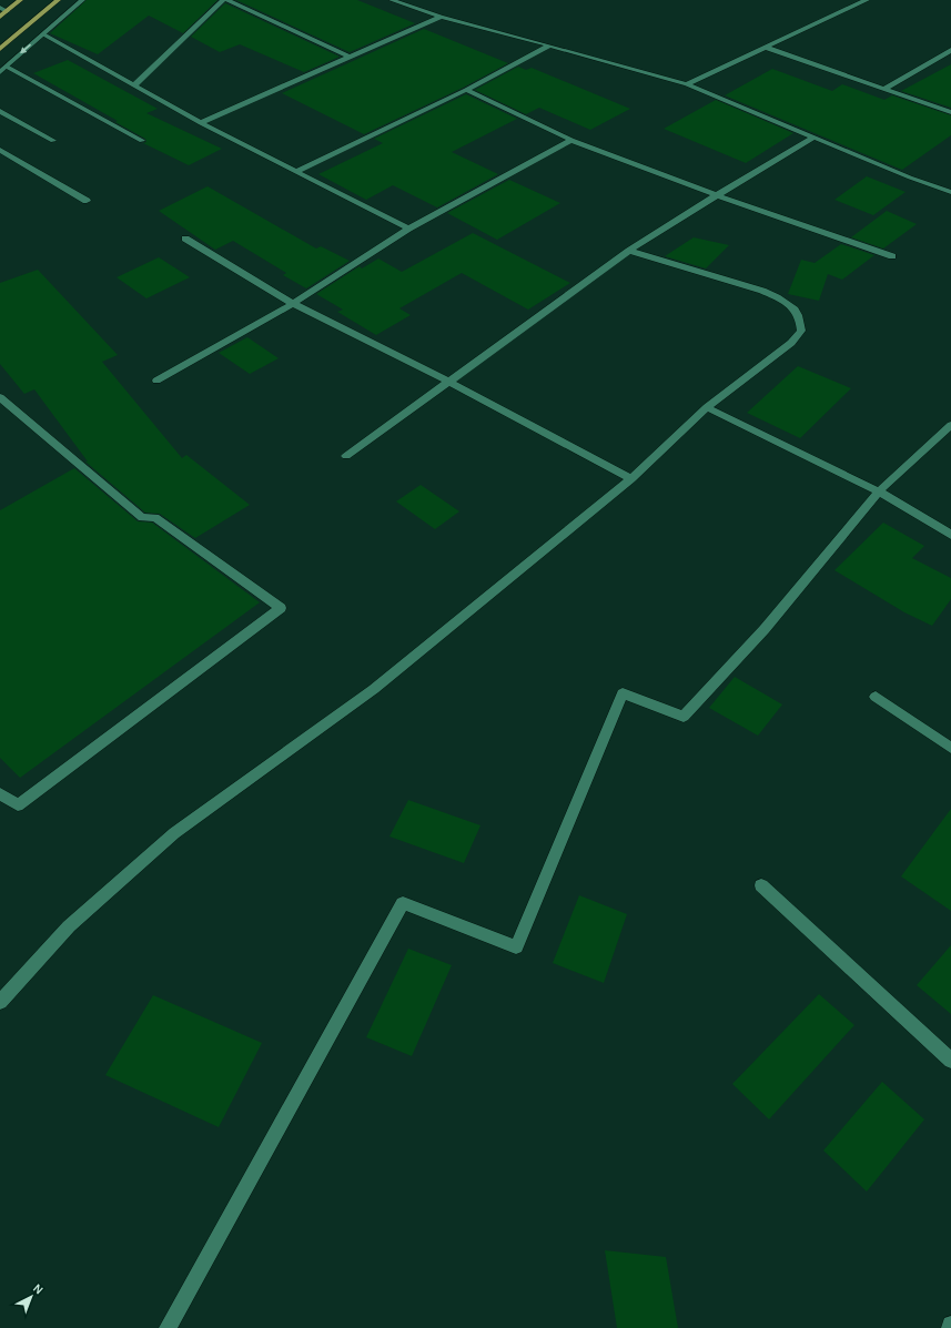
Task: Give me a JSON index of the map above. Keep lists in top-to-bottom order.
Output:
{
  "north": "top right"
}
